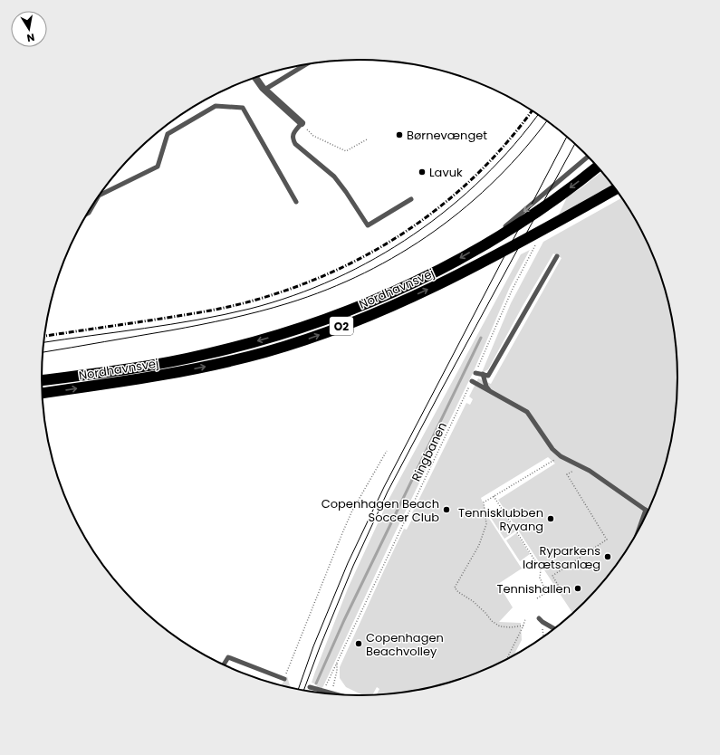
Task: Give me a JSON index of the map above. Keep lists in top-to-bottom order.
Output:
{
  "streets": {
    "highway": ["Nordhavnsvej", "O2"],
    "path": ["Ringbanen"]
  },
  "places": [
    "Børnevænget",
    "Lavuk",
    "Copenhagen Beach Soccer Club",
    "Tennisklubben Ryvang",
    "Ryparkens Idrætsanlæg",
    "Tennishallen",
    "Copenhagen Beachvolley"
  ],
  "north": "bottom"
}
